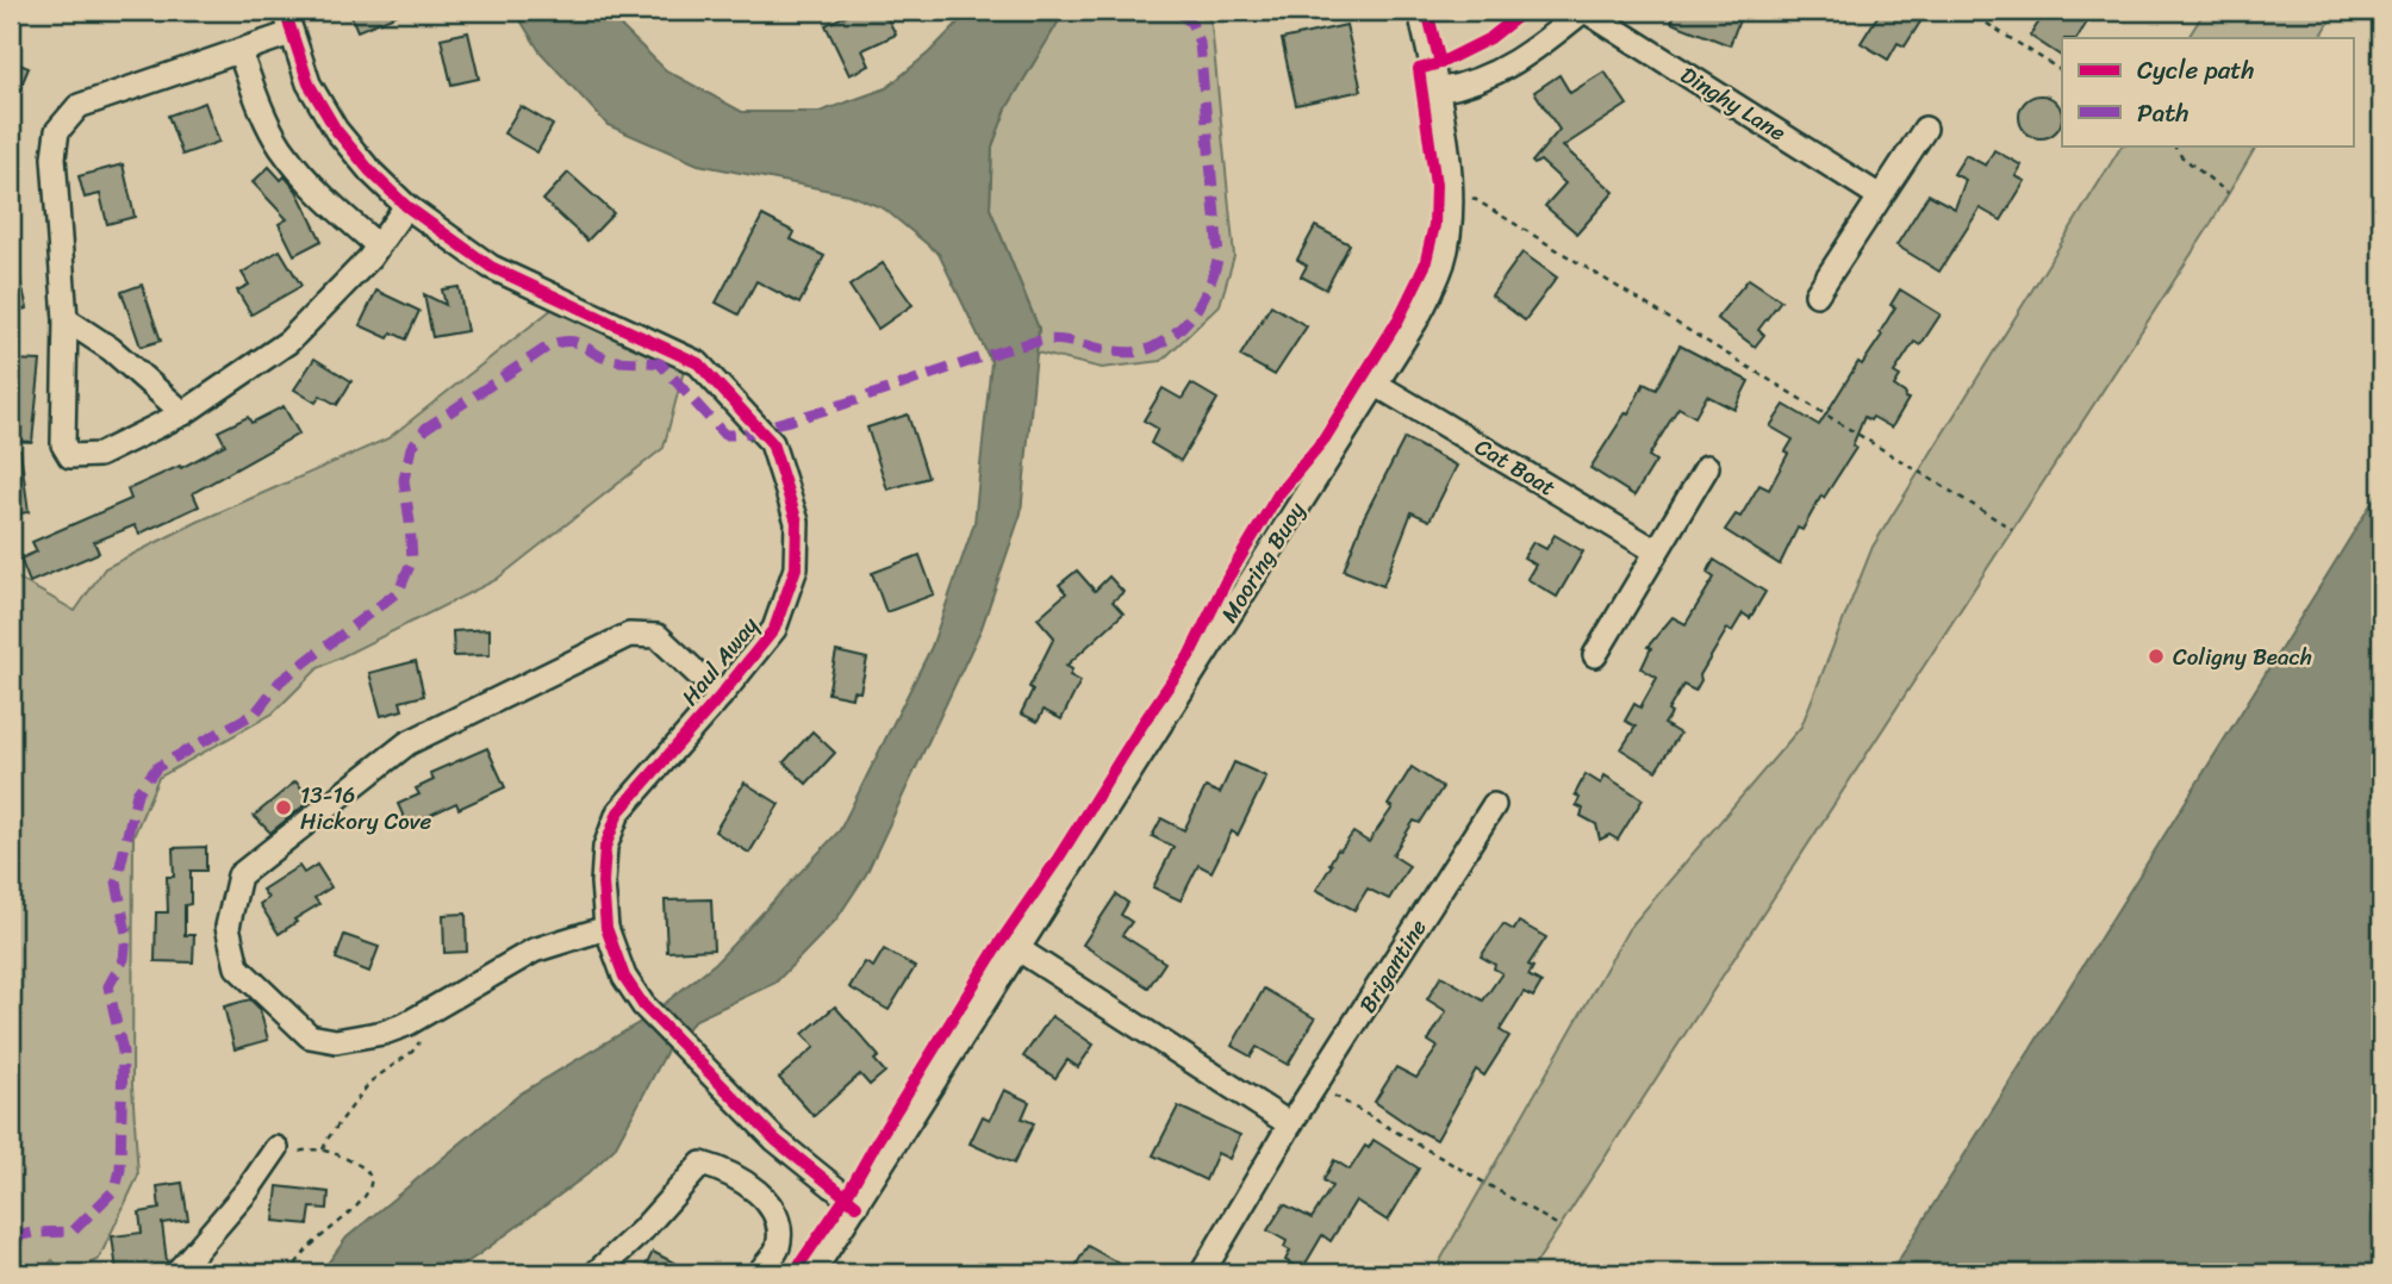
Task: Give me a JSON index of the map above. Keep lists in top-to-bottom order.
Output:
{
  "streets": {
    "street": [
      "Dinghy Lane",
      "Cat Boat",
      "Mooring Buoy",
      "Haul Away",
      "Brigantine"
    ]
  },
  "crossings": [
    ["Cat Boat", "Mooring Buoy"],
    ["Mooring Buoy", "Haul Away"]
  ],
  "places": ["Coligny Beach", "13-16 Hickory Cove"],
  "legend": ["Cycle path", "Path"]
}
